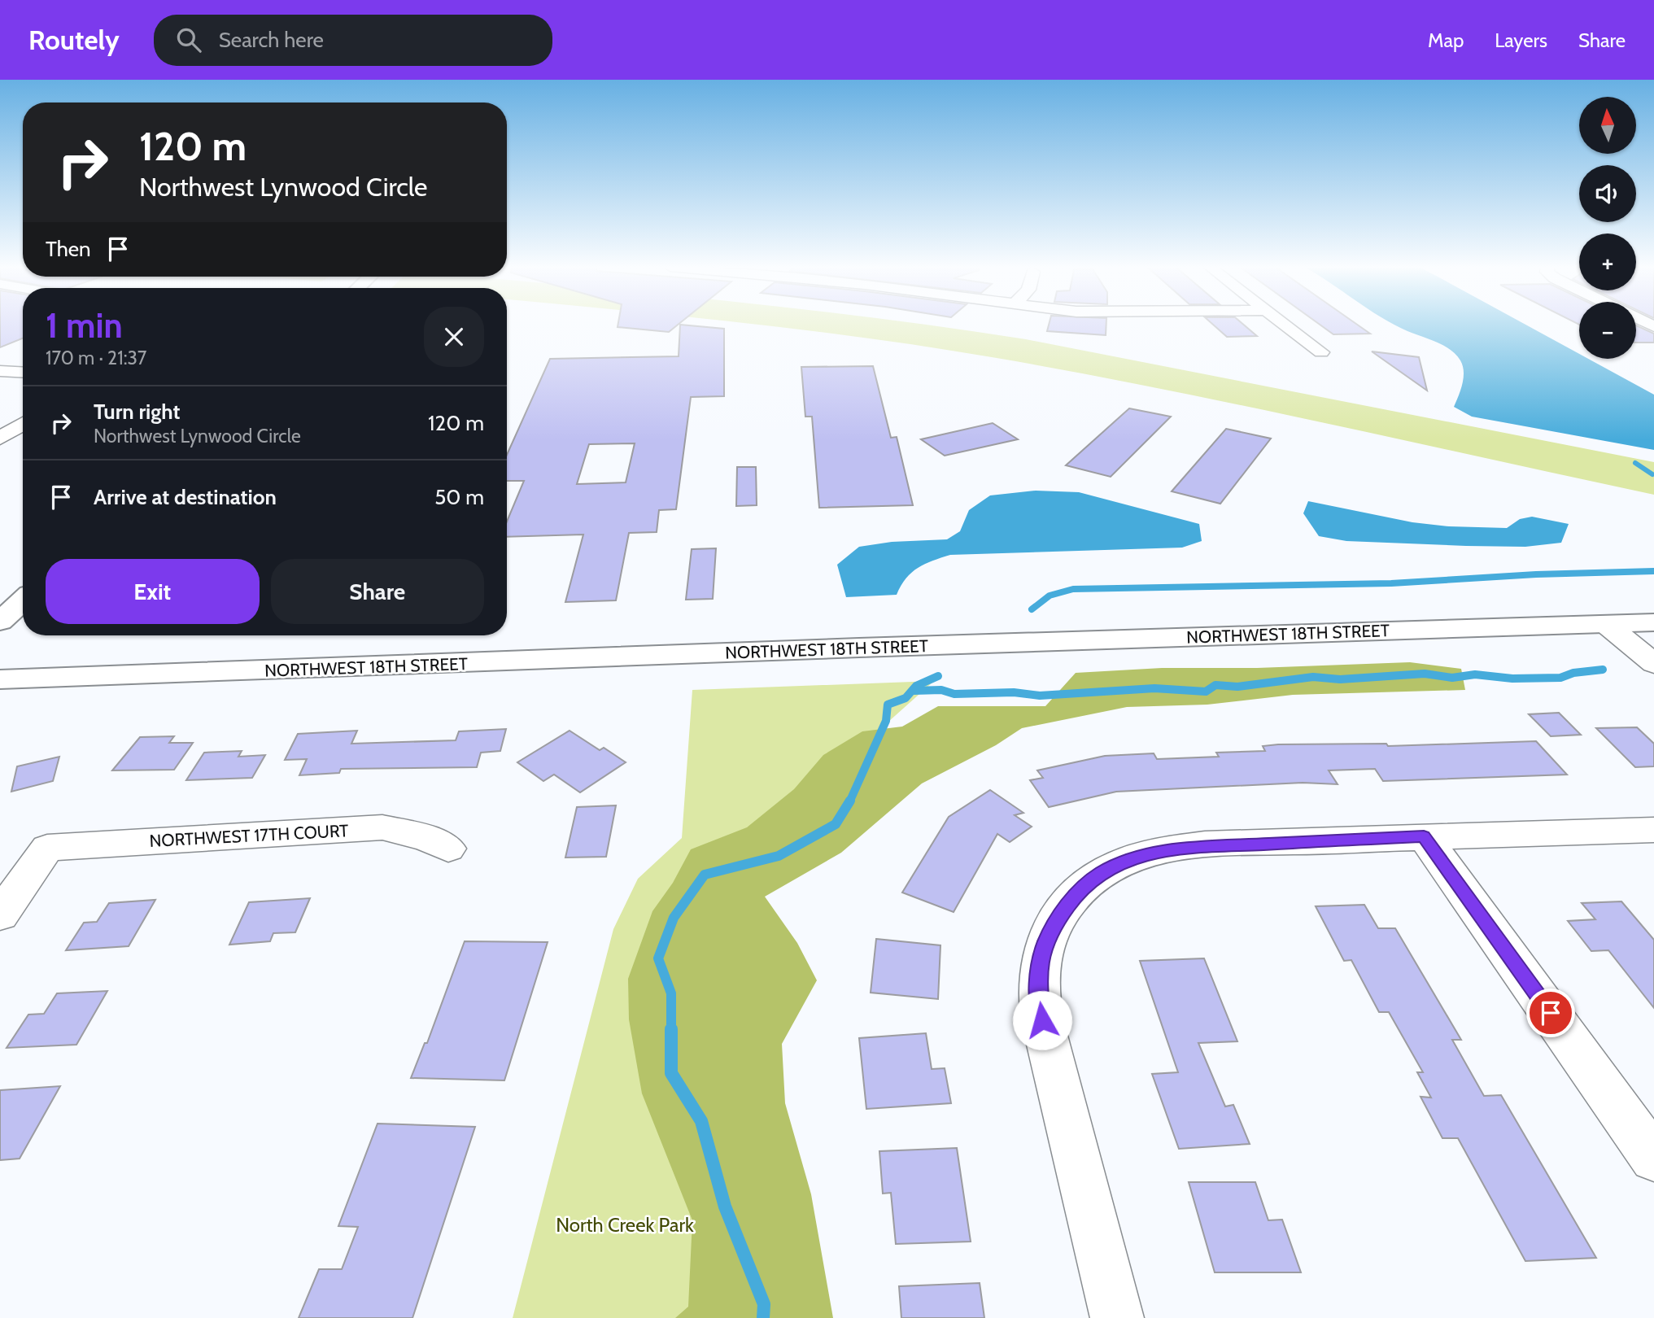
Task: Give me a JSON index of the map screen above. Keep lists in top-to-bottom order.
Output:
{
  "streets": {
    "main road": ["NORTHWEST 18TH STREET"],
    "street": ["NORTHWEST 17TH COURT"]
  },
  "parks": ["North Creek Park"],
  "north": "top",
  "page": {
    "header": "Routely",
    "search": "Search here",
    "nav": ["Map", "Layers", "Share"],
    "map_buttons": ["+", "−"],
    "turn": ["120 m", "Northwest Lynwood Circle"],
    "then": "Then",
    "heading": ["1 min", "170 m · 21:37"],
    "list": [
      {
        "name": "Turn right",
        "note": "Northwest Lynwood Circle",
        "value": "120 m"
      },
      {
        "name": "Arrive at destination",
        "value": "50 m"
      }
    ],
    "buttons": ["Exit", "Share"]
  }
}
